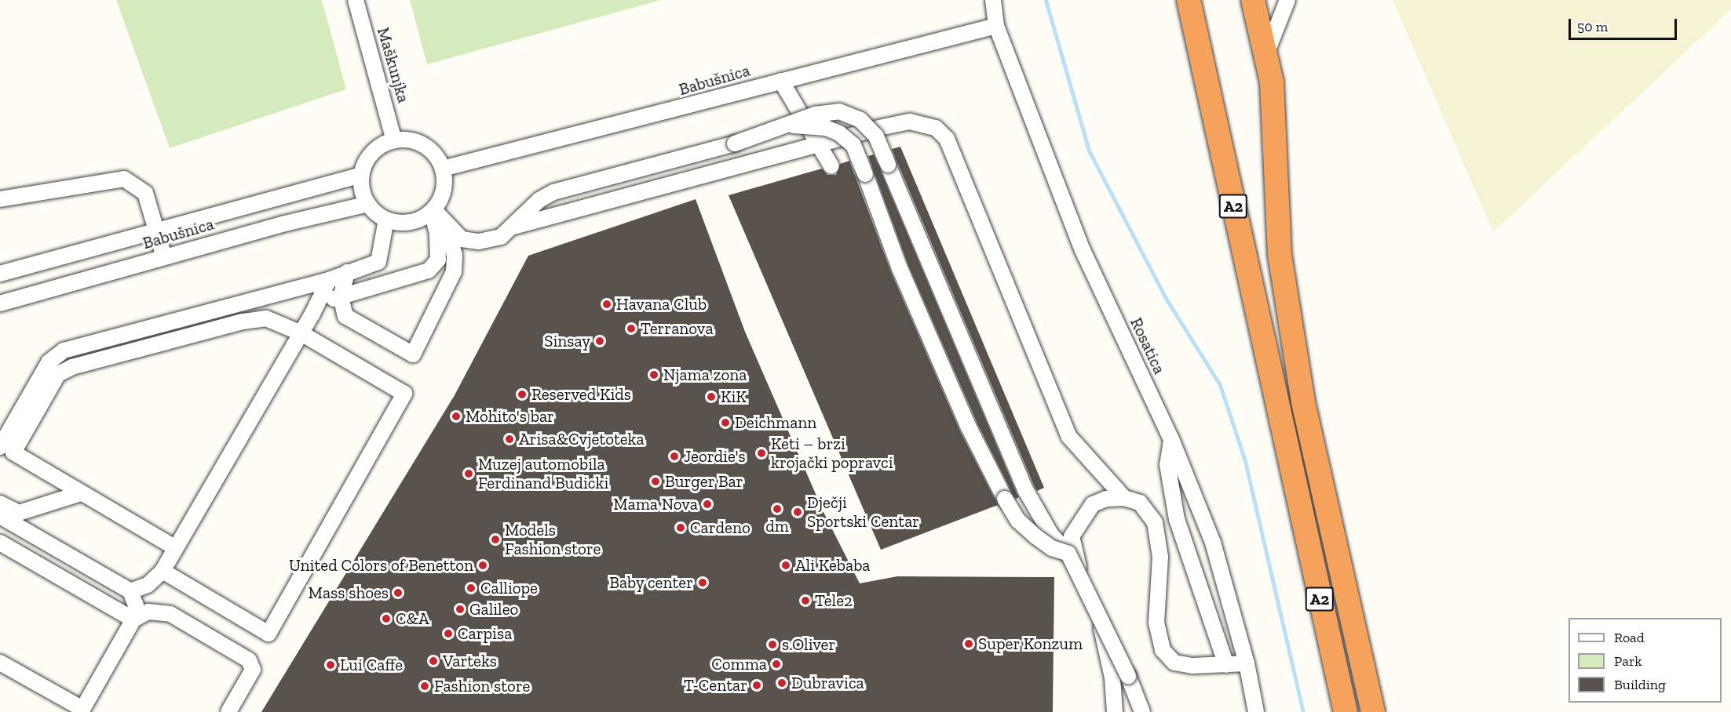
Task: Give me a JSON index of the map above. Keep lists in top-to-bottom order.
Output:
{
  "streets": {
    "highway": ["A2"],
    "street": ["Maškunjka", "Babušnica", "Rosatica"]
  },
  "crossings": [
    ["Maškunjka", "Babušnica"],
    ["Babušnica", "Rosatica"]
  ],
  "places": [
    "Havana Club",
    "Terranova",
    "Sinsay",
    "Njama zona",
    "Reserved Kids",
    "KiK",
    "Mohito's bar",
    "Deichmann",
    "Arisa&Cvjetoteka",
    "Keti – brzi krojački popravci",
    "Jeordie's",
    "Muzej automobila Ferdinand Budicki",
    "Burger Bar",
    "Mama Nova",
    "dm",
    "Dječji Sportski Centar",
    "Cardeno",
    "Models Fashion store",
    "United Colors of Benetton",
    "Ali Kebaba",
    "Baby center",
    "Calliope",
    "Mass shoes",
    "Tele2",
    "Galileo",
    "C&A",
    "Carpisa",
    "Super Konzum",
    "s.Oliver",
    "Varteks",
    "Comma",
    "Lui Caffe",
    "Dubravica",
    "T-Centar",
    "Fashion store"
  ],
  "legend": ["Road", "Park", "Building"],
  "scale_bar": "50 m"
}
